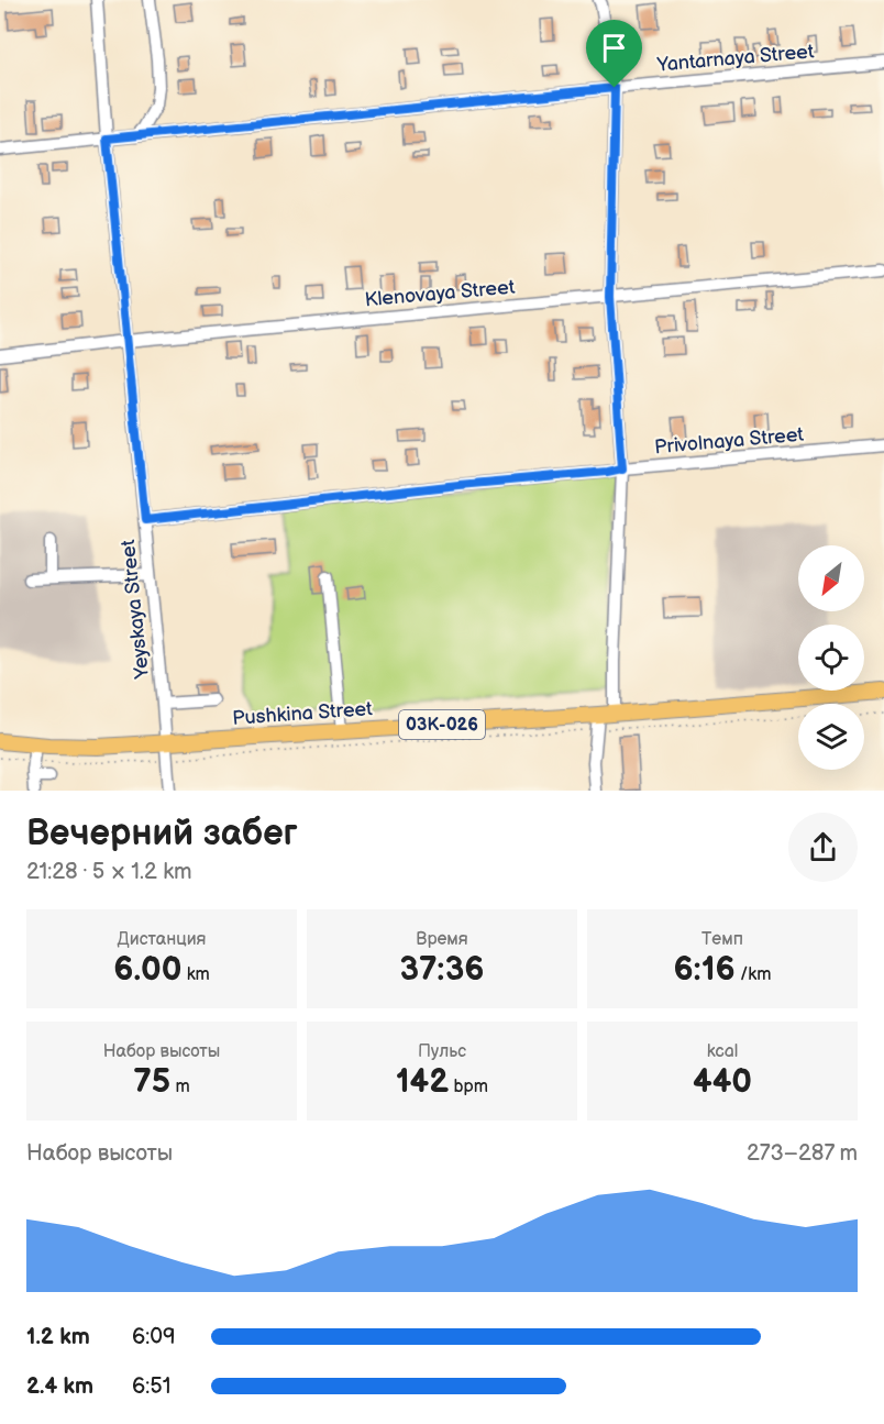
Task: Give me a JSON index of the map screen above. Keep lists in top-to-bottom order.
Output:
{
  "streets": {
    "main road": ["Pushkina Street", "03К-026"],
    "street": [
      "Yantarnaya Street",
      "Klenovaya Street",
      "Privolnaya Street",
      "Yeyskaya Street"
    ]
  },
  "crossings": [
    ["Yantarnaya Street", "Yeyskaya Street"],
    ["Klenovaya Street", "Yeyskaya Street"],
    ["Privolnaya Street", "Yeyskaya Street"],
    ["Yeyskaya Street", "Pushkina Street"]
  ],
  "north": "bottom left",
  "page": {
    "heading": ["Вечерний забег", "21:28 · 5 × 1.2 km"],
    "stats": [
      ["Дистанция", "6.00 km"],
      ["Время", "37:36"],
      ["Темп", "6:16 /km"],
      ["Набор высоты", "75 m"],
      ["Пульс", "142 bpm"],
      ["kcal", "440"]
    ],
    "chart": ["Набор высоты", "273–287 m"],
    "list": [
      {
        "name": "1.2 km",
        "note": "6:09"
      },
      {
        "name": "2.4 km",
        "note": "6:51"
      }
    ]
  }
}
